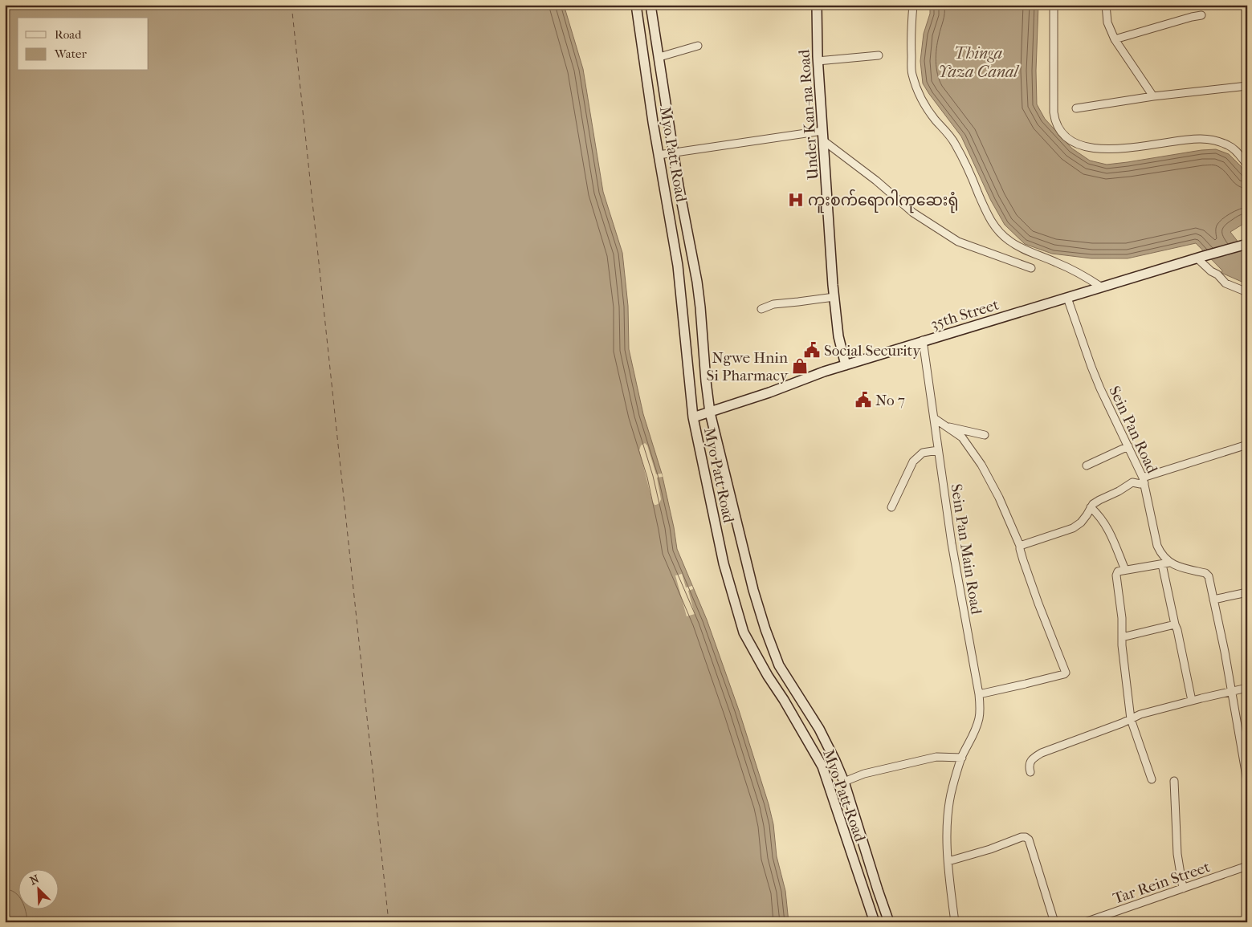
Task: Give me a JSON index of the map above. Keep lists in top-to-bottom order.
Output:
{
  "streets": {
    "main road": ["Under Kan-na Road", "Myo Patt Road", "35th Street"],
    "street": ["Sein Pan Road", "Sein Pan Main Road", "Tar Rein Street"]
  },
  "crossings": [
    ["Under Kan-na Road", "35th Street"],
    ["Myo Patt Road", "35th Street"],
    ["35th Street", "Sein Pan Road"],
    ["35th Street", "Sein Pan Main Road"]
  ],
  "water": ["Thinga Yaza Canal"],
  "places": {
    "hospital": ["ကူးစက်ရောဂါကုဆေးရုံ"],
    "public building": ["Social Security", "No 7"],
    "shop": ["Ngwe Hnin Si Pharmacy"]
  },
  "legend": ["Road", "Water"],
  "north": "top left"
}
